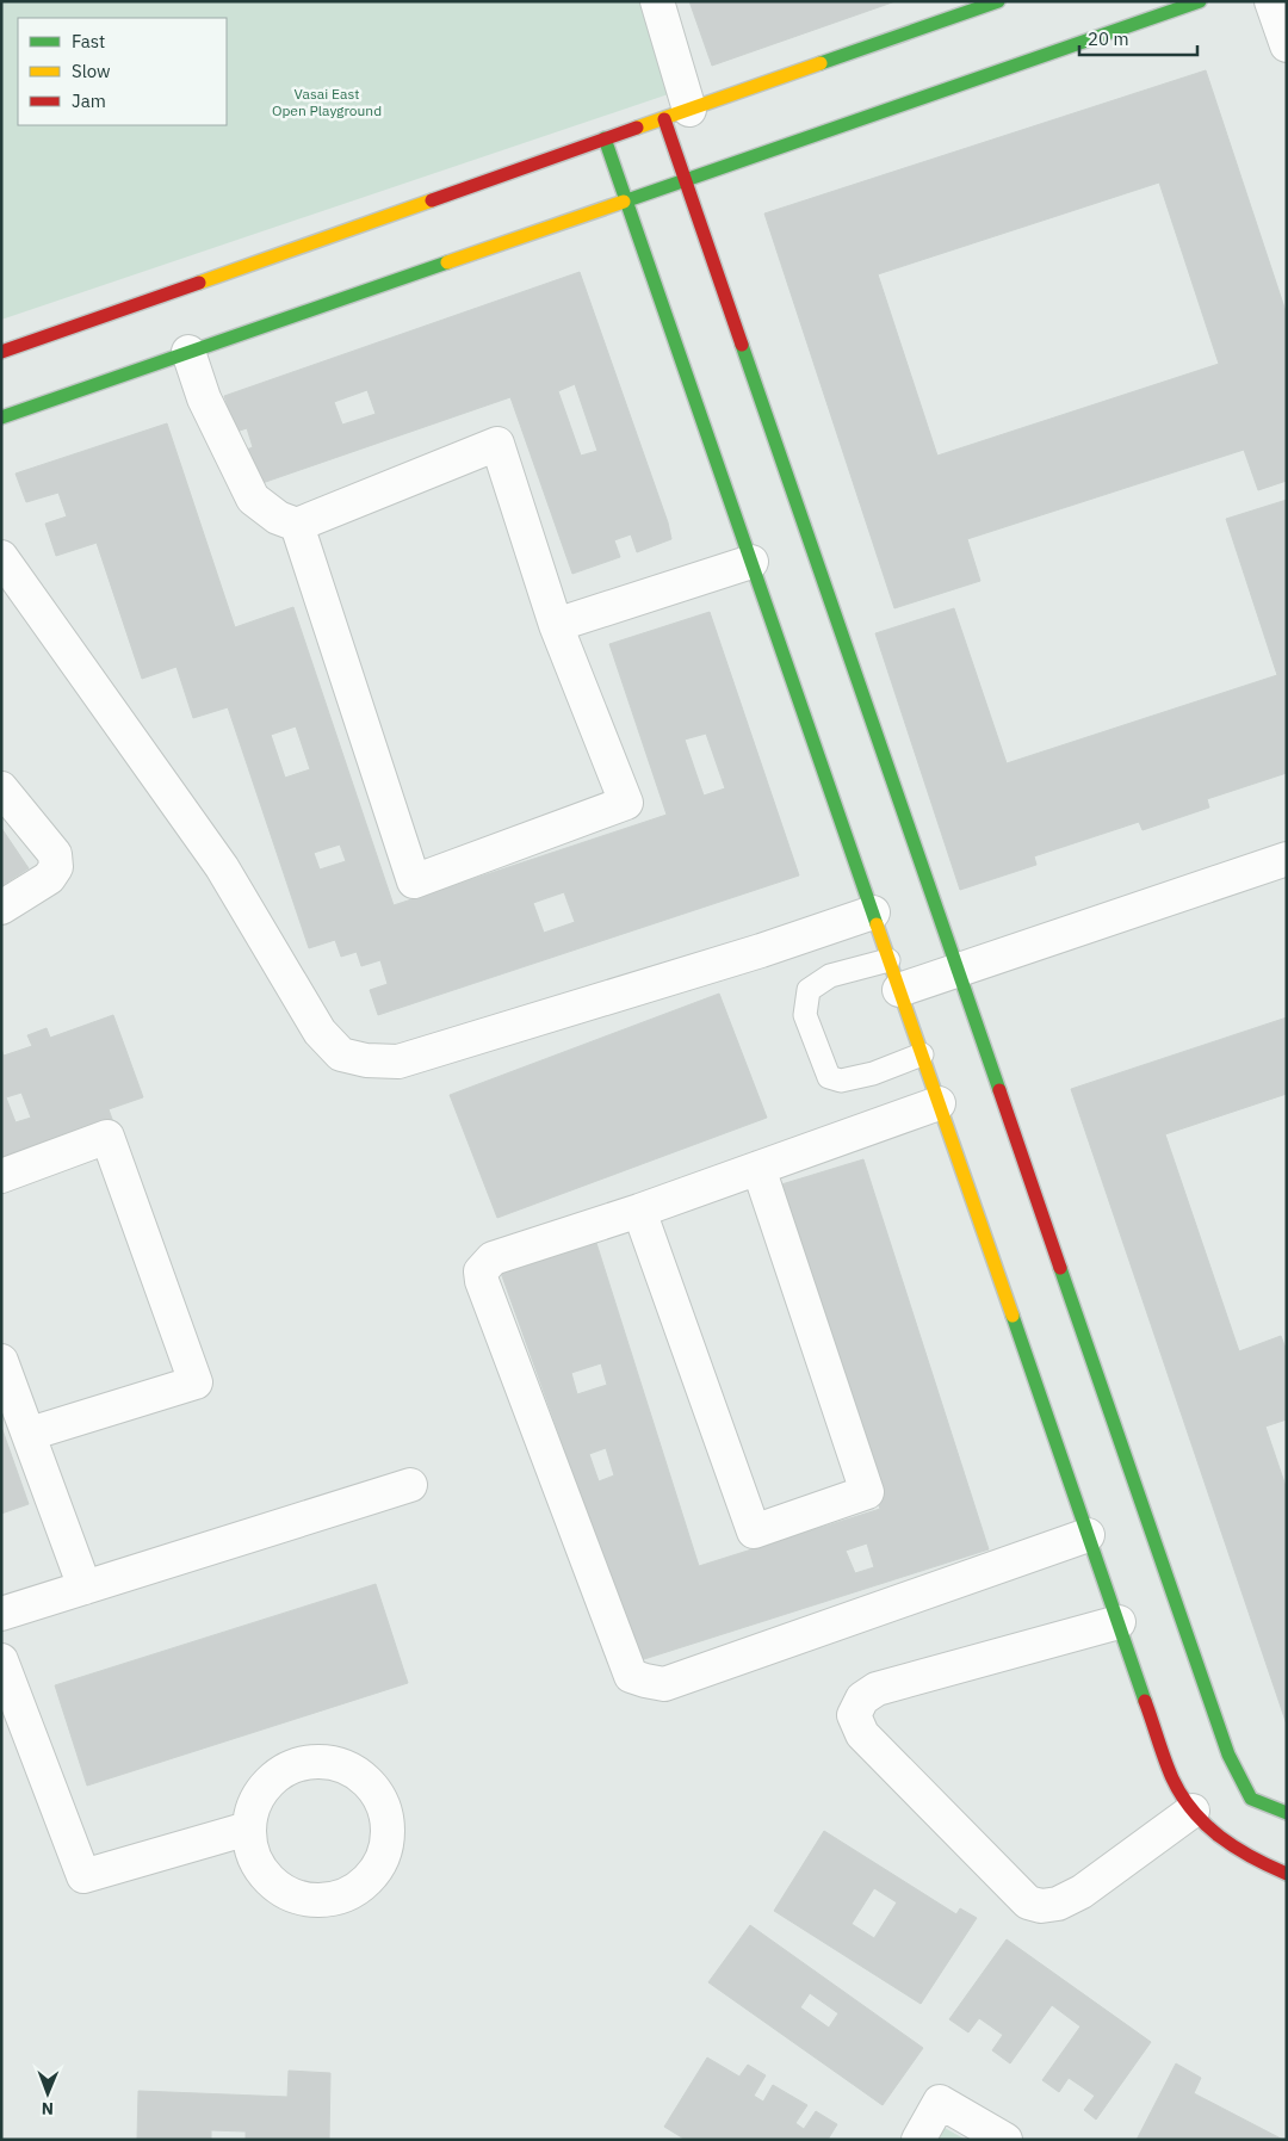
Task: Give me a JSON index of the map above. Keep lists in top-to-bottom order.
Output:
{
  "parks": ["Vasai East Open Playground"],
  "legend": ["Fast", "Slow", "Jam"],
  "scale_bar": "20 m",
  "north": "bottom"
}
